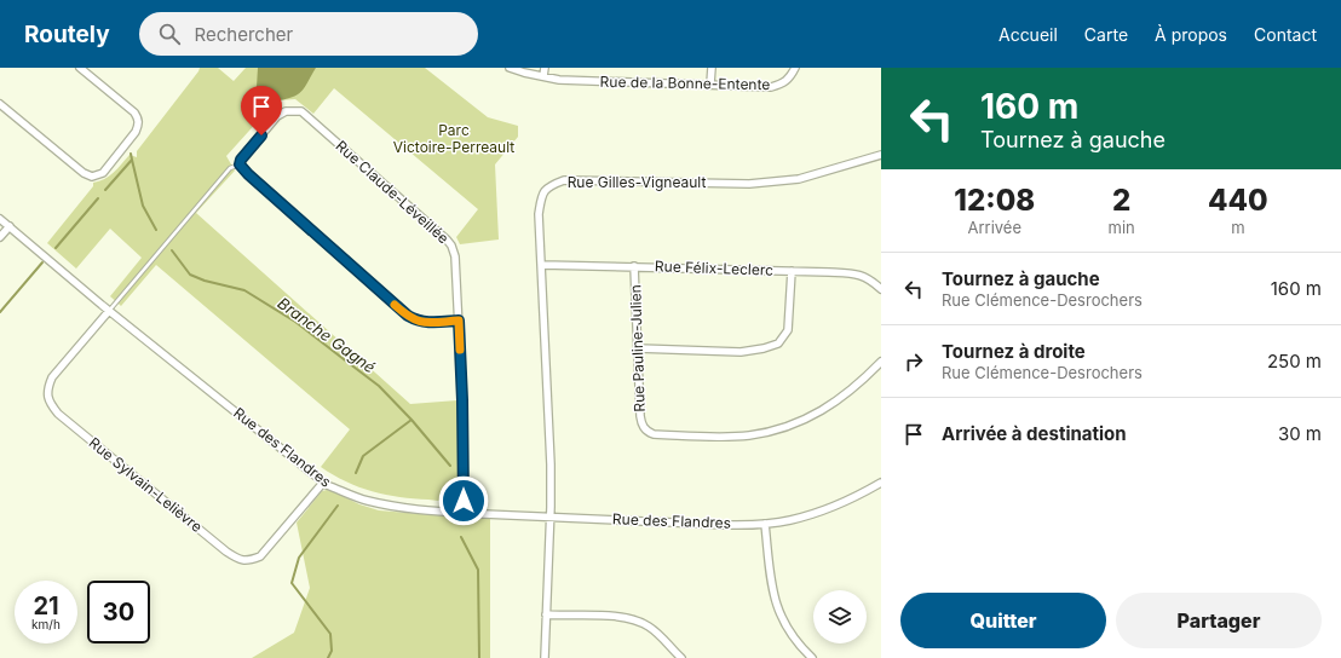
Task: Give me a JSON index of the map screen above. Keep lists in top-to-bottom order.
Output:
{
  "streets": {
    "street": [
      "Rue de la Bonne-Entente",
      "Rue Gilles-Vigneault",
      "Rue Claude-Léveillée",
      "Rue Félix-Leclerc",
      "Rue Pauline-Julien",
      "Rue des Flandres",
      "Rue Sylvain-Lelièvre"
    ]
  },
  "crossings": [
    ["Rue Gilles-Vigneault", "Rue Félix-Leclerc"],
    ["Rue Gilles-Vigneault", "Rue des Flandres"],
    ["Rue Claude-Léveillée", "Rue des Flandres"],
    ["Rue Félix-Leclerc", "Rue Pauline-Julien"],
    ["Rue des Flandres", "Rue Sylvain-Lelièvre"]
  ],
  "water": ["Branche Gagné"],
  "parks": ["Parc Victoire-Perreault"],
  "page": {
    "header": "Routely",
    "search": "Rechercher",
    "nav": [
      "Accueil",
      "Carte",
      "À propos",
      "Contact"
    ],
    "turn": ["160 m", "Tournez à gauche"],
    "eta": [
      "12:08",
      "Arrivée",
      "2",
      "min",
      "440",
      "m"
    ],
    "list": [
      {
        "name": "Tournez à gauche",
        "note": "Rue Clémence-Desrochers",
        "value": "160 m"
      },
      {
        "name": "Tournez à droite",
        "note": "Rue Clémence-Desrochers",
        "value": "250 m"
      },
      {
        "name": "Arrivée à destination",
        "value": "30 m"
      }
    ],
    "speed": "21 km/h",
    "limit": "30",
    "buttons": ["Quitter", "Partager"]
  }
}
